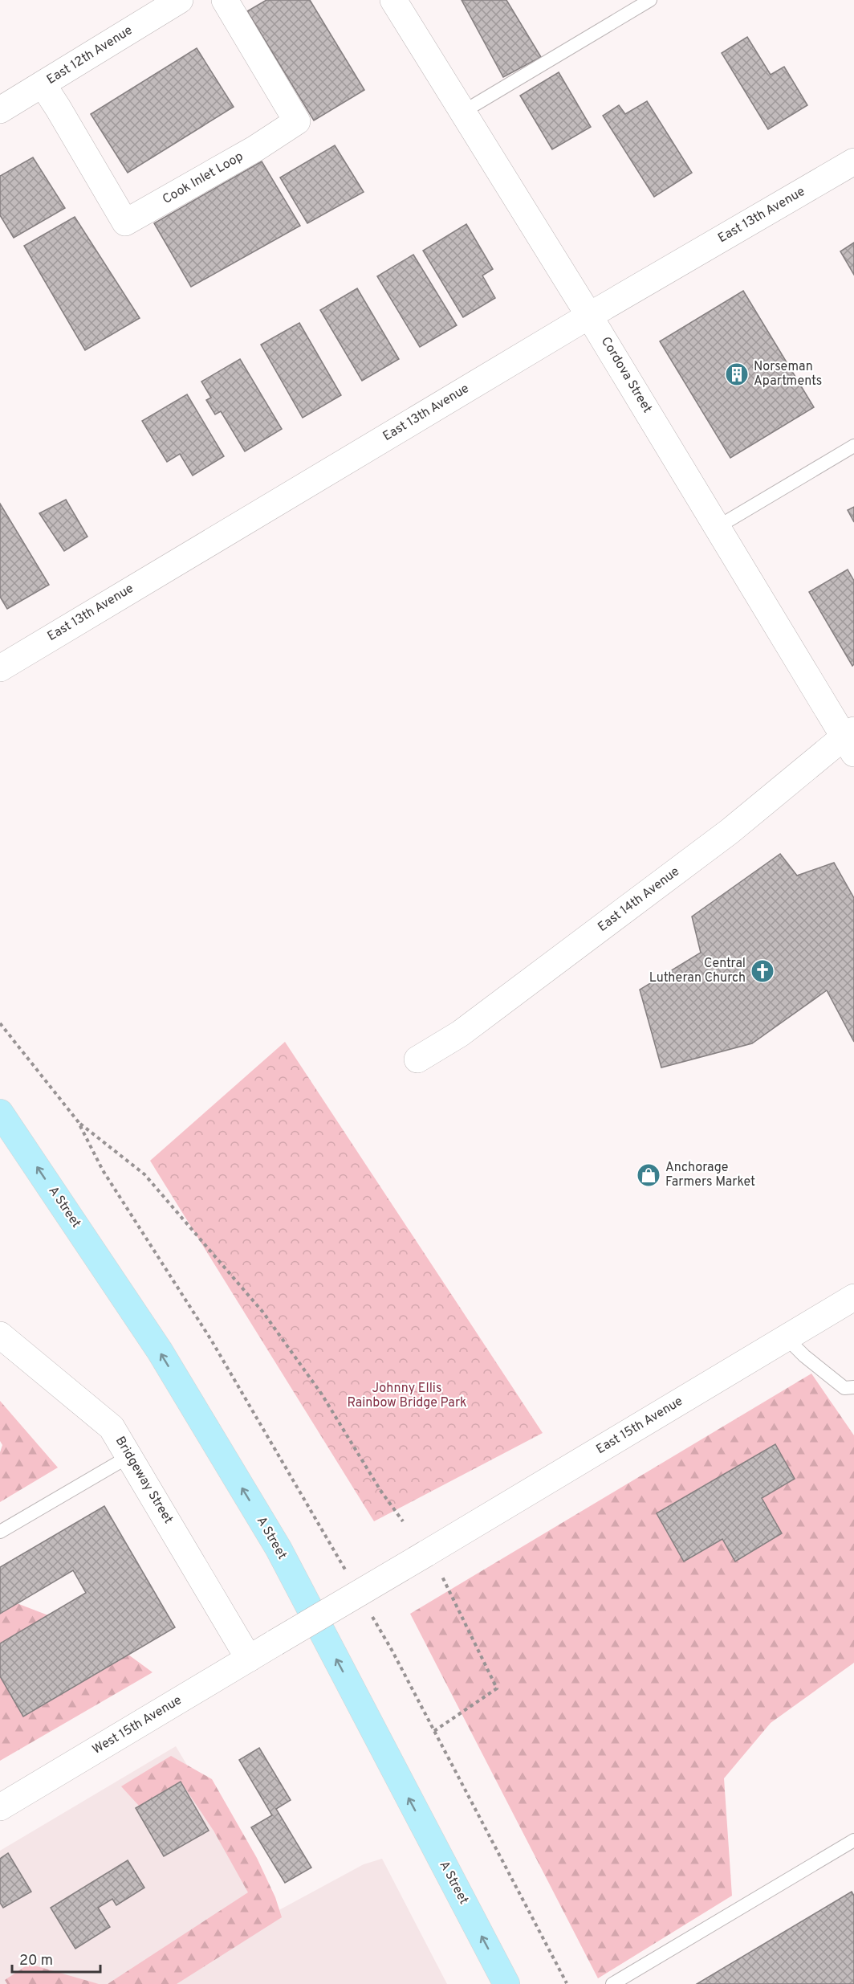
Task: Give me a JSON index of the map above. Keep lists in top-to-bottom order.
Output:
{
  "streets": {
    "main road": ["A Street"],
    "street": [
      "East 12th Avenue",
      "Cook Inlet Loop",
      "East 13th Avenue",
      "Cordova Street",
      "East 14th Avenue",
      "East 15th Avenue",
      "Bridgeway Street",
      "West 15th Avenue"
    ]
  },
  "crossings": [
    ["East 12th Avenue", "Cook Inlet Loop"],
    ["East 13th Avenue", "Cordova Street"],
    ["Cordova Street", "East 14th Avenue"],
    ["East 15th Avenue", "West 15th Avenue"],
    ["Bridgeway Street", "West 15th Avenue"]
  ],
  "one_way": ["A Street"],
  "parks": ["Johnny Ellis Rainbow Bridge Park"],
  "places": {
    "building": ["Norseman Apartments"],
    "church": ["Central Lutheran Church"],
    "shop": ["Anchorage Farmers Market"]
  },
  "scale_bar": "20 m"
}
